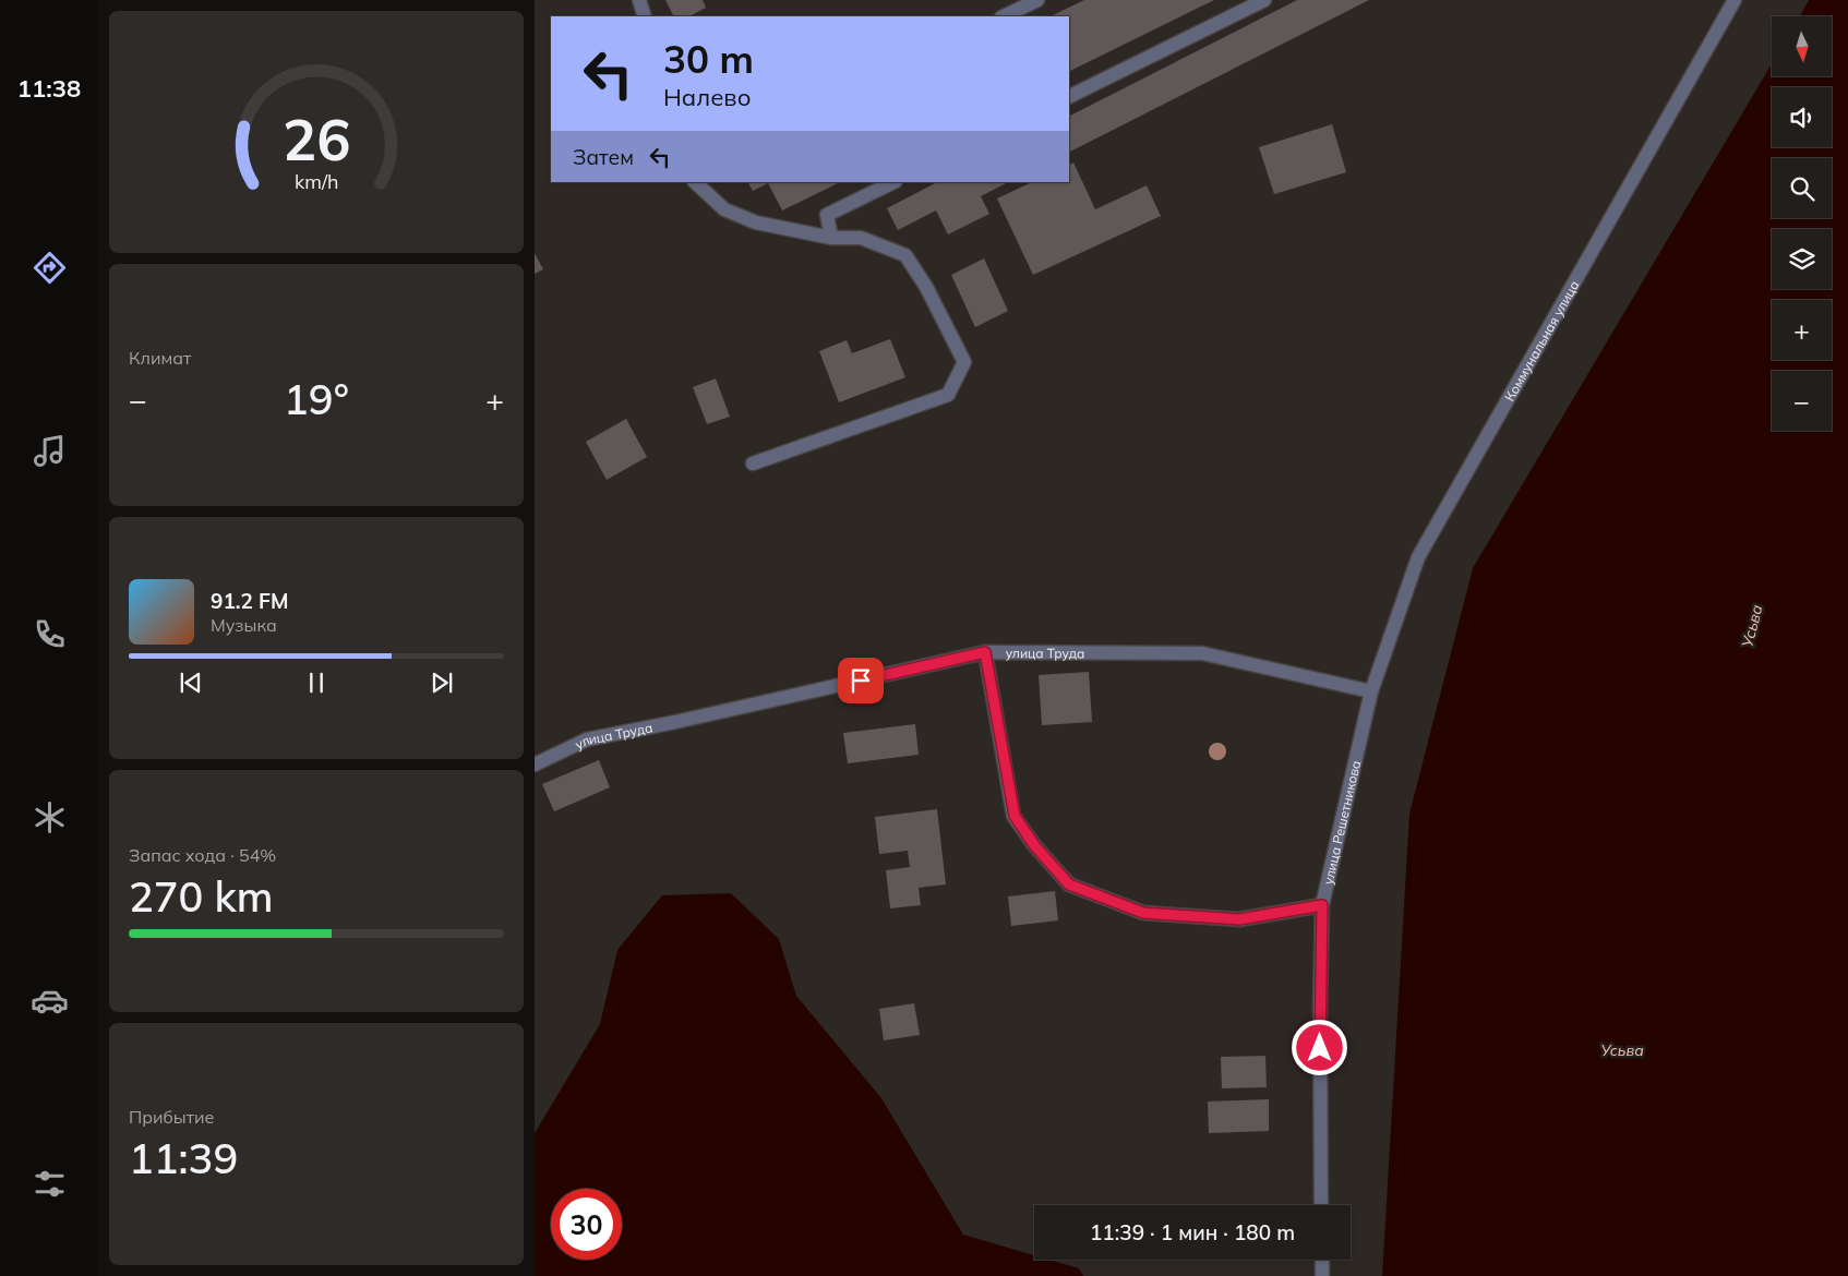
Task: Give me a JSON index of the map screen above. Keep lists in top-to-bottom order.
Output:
{
  "streets": {
    "street": ["Коммунальная улица", "улица Труда", "улица Решетникова"]
  },
  "crossings": [
    ["Коммунальная улица", "улица Труда"],
    ["Коммунальная улица", "улица Решетникова"],
    ["улица Труда", "улица Решетникова"]
  ],
  "water": ["Усьва"],
  "north": "bottom",
  "page": {
    "tabs": "11:38",
    "map_buttons": ["+", "−"],
    "turn": ["30 m", "Налево"],
    "then": "Затем",
    "tile": [
      "Климат",
      ["Запас хода · 54%", "270 km"],
      ["Прибытие", "11:39"]
    ],
    "heat": ["−", "19°", "+"],
    "song": ["91.2 FM", "Музыка"],
    "limit": "30",
    "trip": "11:39 · 1 мин · 180 m",
    "gauge": ["26", "km/h"]
  }
}
